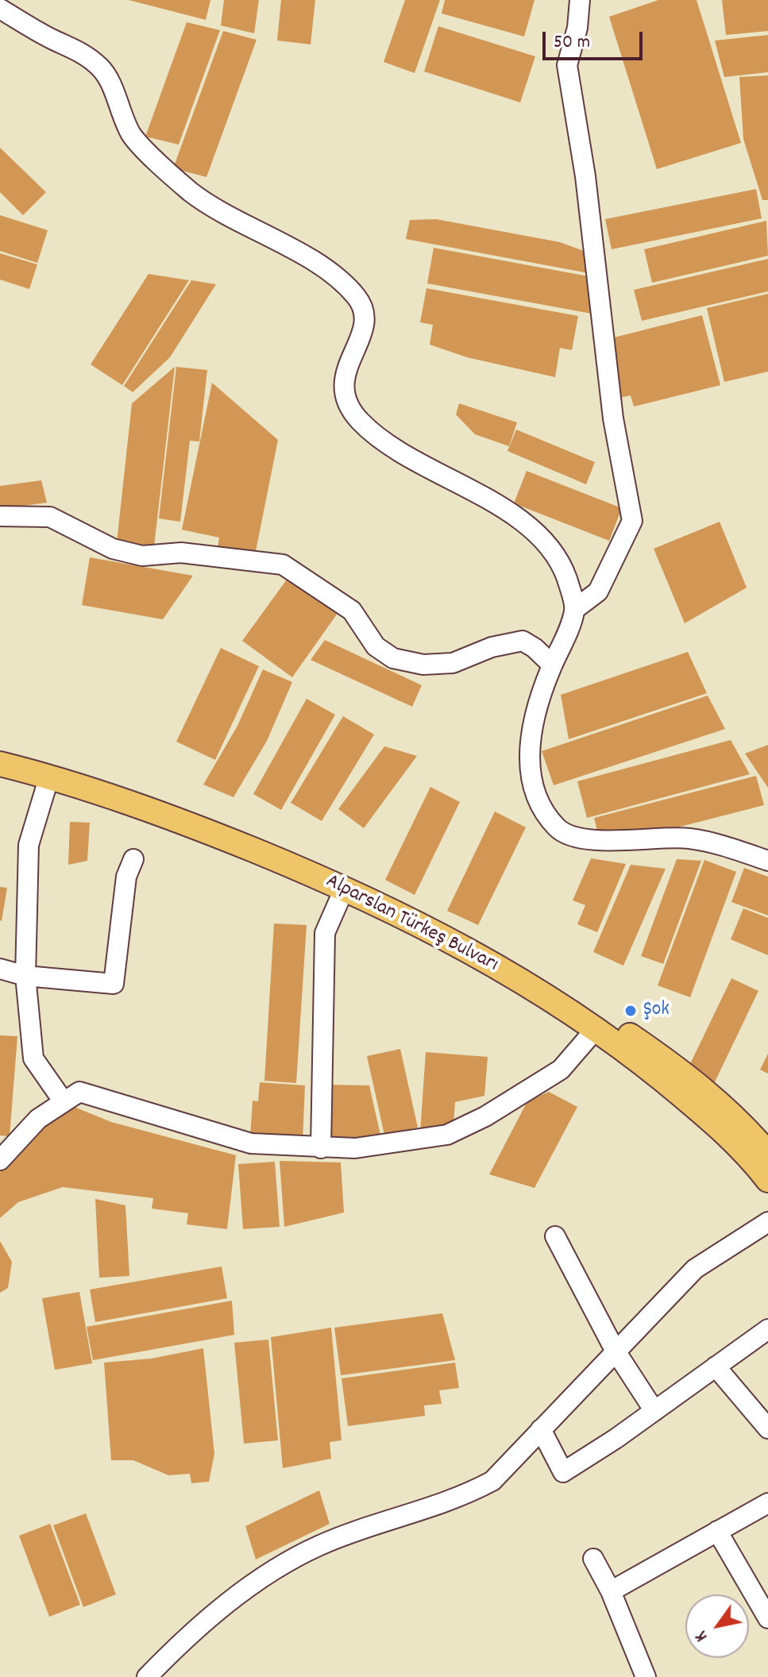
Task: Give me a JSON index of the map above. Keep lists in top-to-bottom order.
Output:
{
  "streets": {
    "main road": ["Alparslan Türkeş Bulvarı"]
  },
  "places": ["Şok"],
  "scale_bar": "50 m",
  "north": "bottom left"
}
